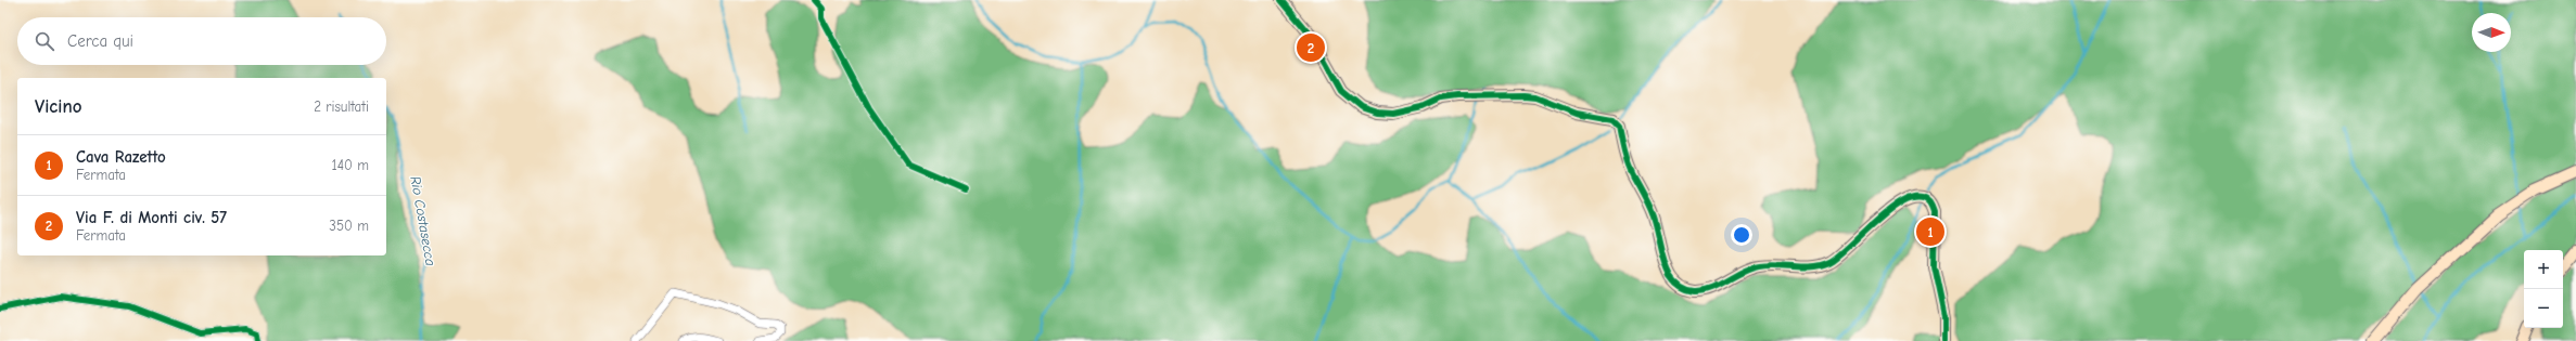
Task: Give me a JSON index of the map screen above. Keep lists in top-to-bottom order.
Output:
{
  "water": ["Rio Costasecca"],
  "north": "right",
  "page": {
    "search": "Cerca qui",
    "pins": ["2", "1"],
    "heading": ["Vicino", "2 risultati"],
    "list": [
      {
        "mark": "1",
        "name": "Cava Razetto",
        "note": "Fermata",
        "value": "140 m"
      },
      {
        "mark": "2",
        "name": "Via F. di Monti civ. 57",
        "note": "Fermata",
        "value": "350 m"
      }
    ],
    "map_buttons": ["+", "−"]
  }
}
